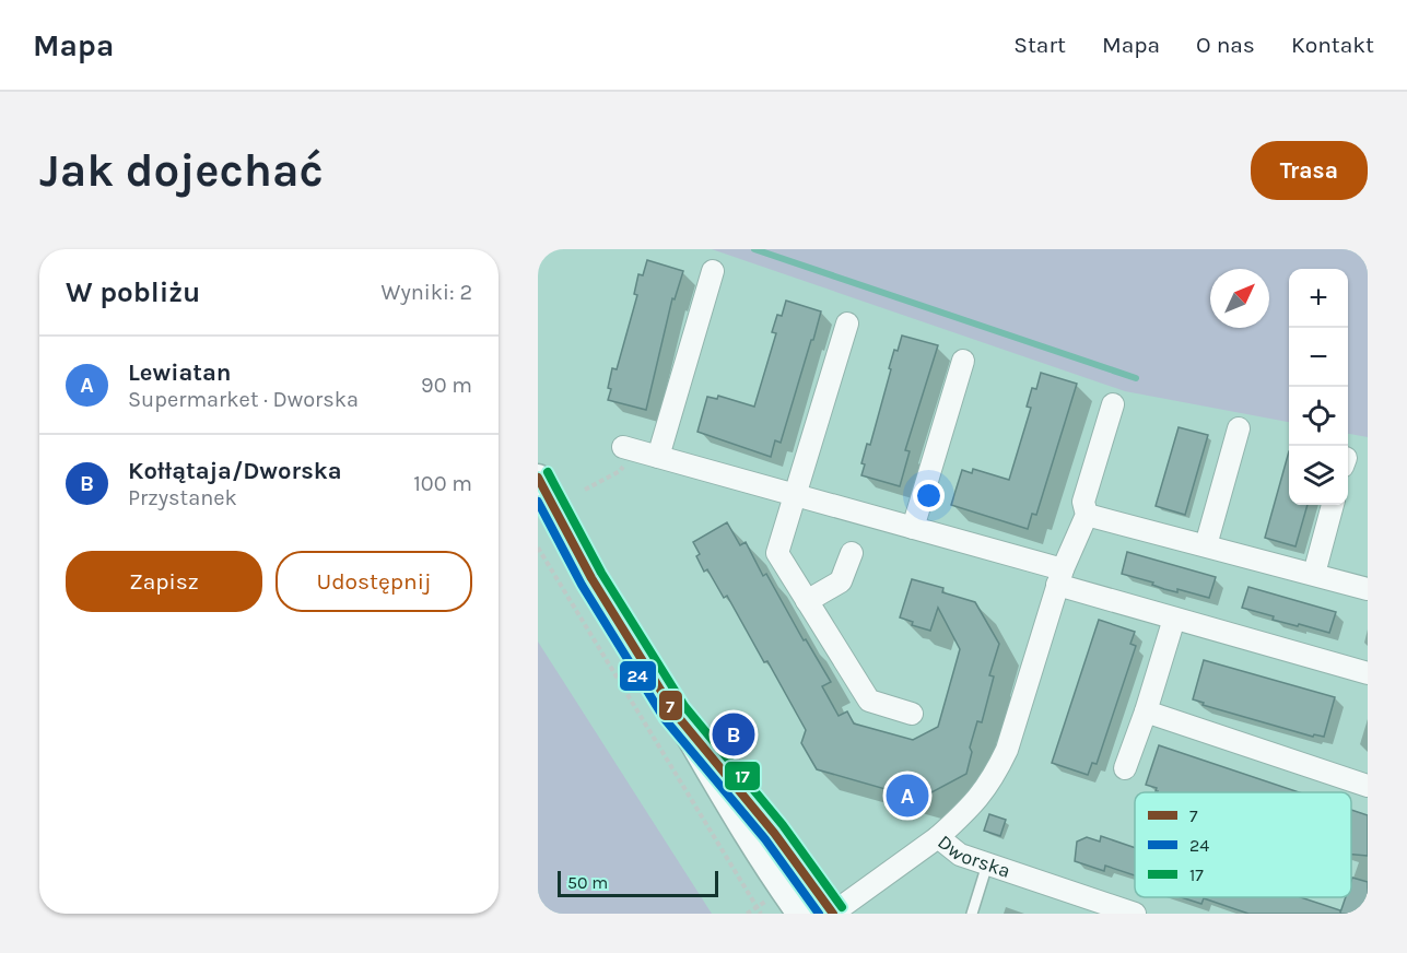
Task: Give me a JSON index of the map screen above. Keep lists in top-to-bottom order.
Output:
{
  "streets": {
    "street": ["Dworska"]
  },
  "lines": ["transit line 17", "transit line 7", "transit line 24"],
  "legend": ["7", "24", "17"],
  "scale_bar": "50 m",
  "north": "top right",
  "page": {
    "header": "Mapa",
    "nav": [
      "Start",
      "Mapa",
      "O nas",
      "Kontakt"
    ],
    "buttons": [
      "Trasa",
      ["Zapisz", "Udostępnij"]
    ],
    "title": "Jak dojechać",
    "heading": ["W pobliżu", "Wyniki: 2"],
    "map_buttons": ["+", "−"],
    "list": [
      {
        "mark": "A",
        "name": "Lewiatan",
        "note": "Supermarket · Dworska",
        "value": "90 m"
      },
      {
        "mark": "B",
        "name": "Kołłątaja/Dworska",
        "note": "Przystanek",
        "value": "100 m"
      }
    ],
    "pins": ["B", "A"],
    "scale": "50 m"
  }
}
